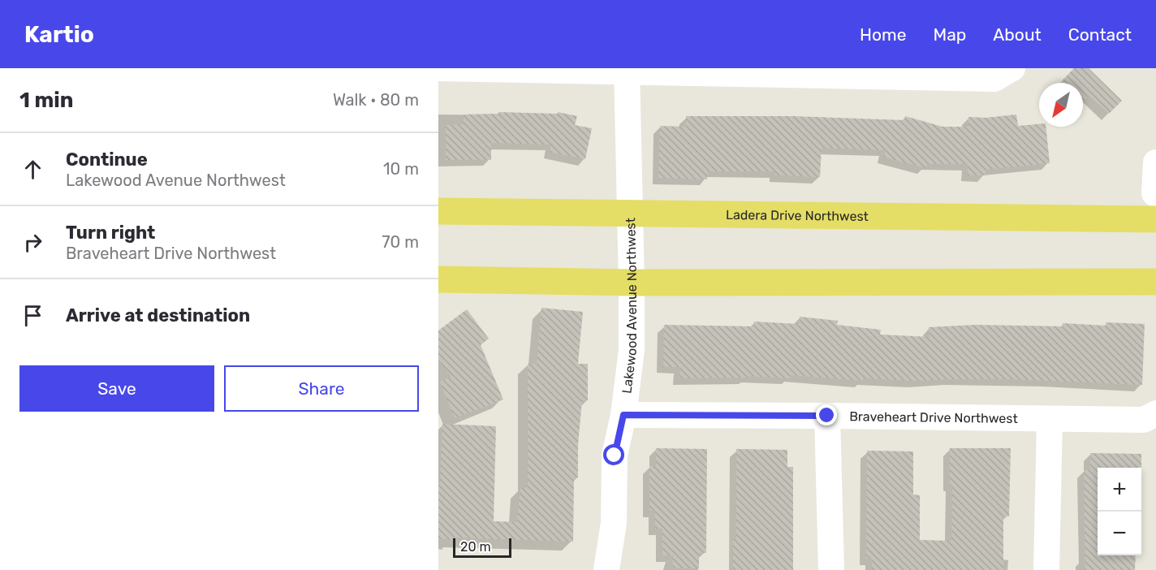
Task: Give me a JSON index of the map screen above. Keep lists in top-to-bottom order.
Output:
{
  "streets": {
    "main road": ["Ladera Drive Northwest"],
    "street": ["Lakewood Avenue Northwest", "Braveheart Drive Northwest"]
  },
  "crossings": [
    ["Ladera Drive Northwest", "Lakewood Avenue Northwest"],
    ["Lakewood Avenue Northwest", "Braveheart Drive Northwest"]
  ],
  "scale_bar": "20 m",
  "north": "bottom left",
  "page": {
    "header": "Kartio",
    "nav": [
      "Home",
      "Map",
      "About",
      "Contact"
    ],
    "heading": ["1 min", "Walk · 80 m"],
    "list": [
      ["Continue", "Lakewood Avenue Northwest", "10 m"],
      ["Turn right", "Braveheart Drive Northwest", "70 m"],
      "Arrive at destination"
    ],
    "buttons": ["Save", "Share"],
    "map_buttons": ["+", "−"],
    "scale": "20 m"
  }
}
